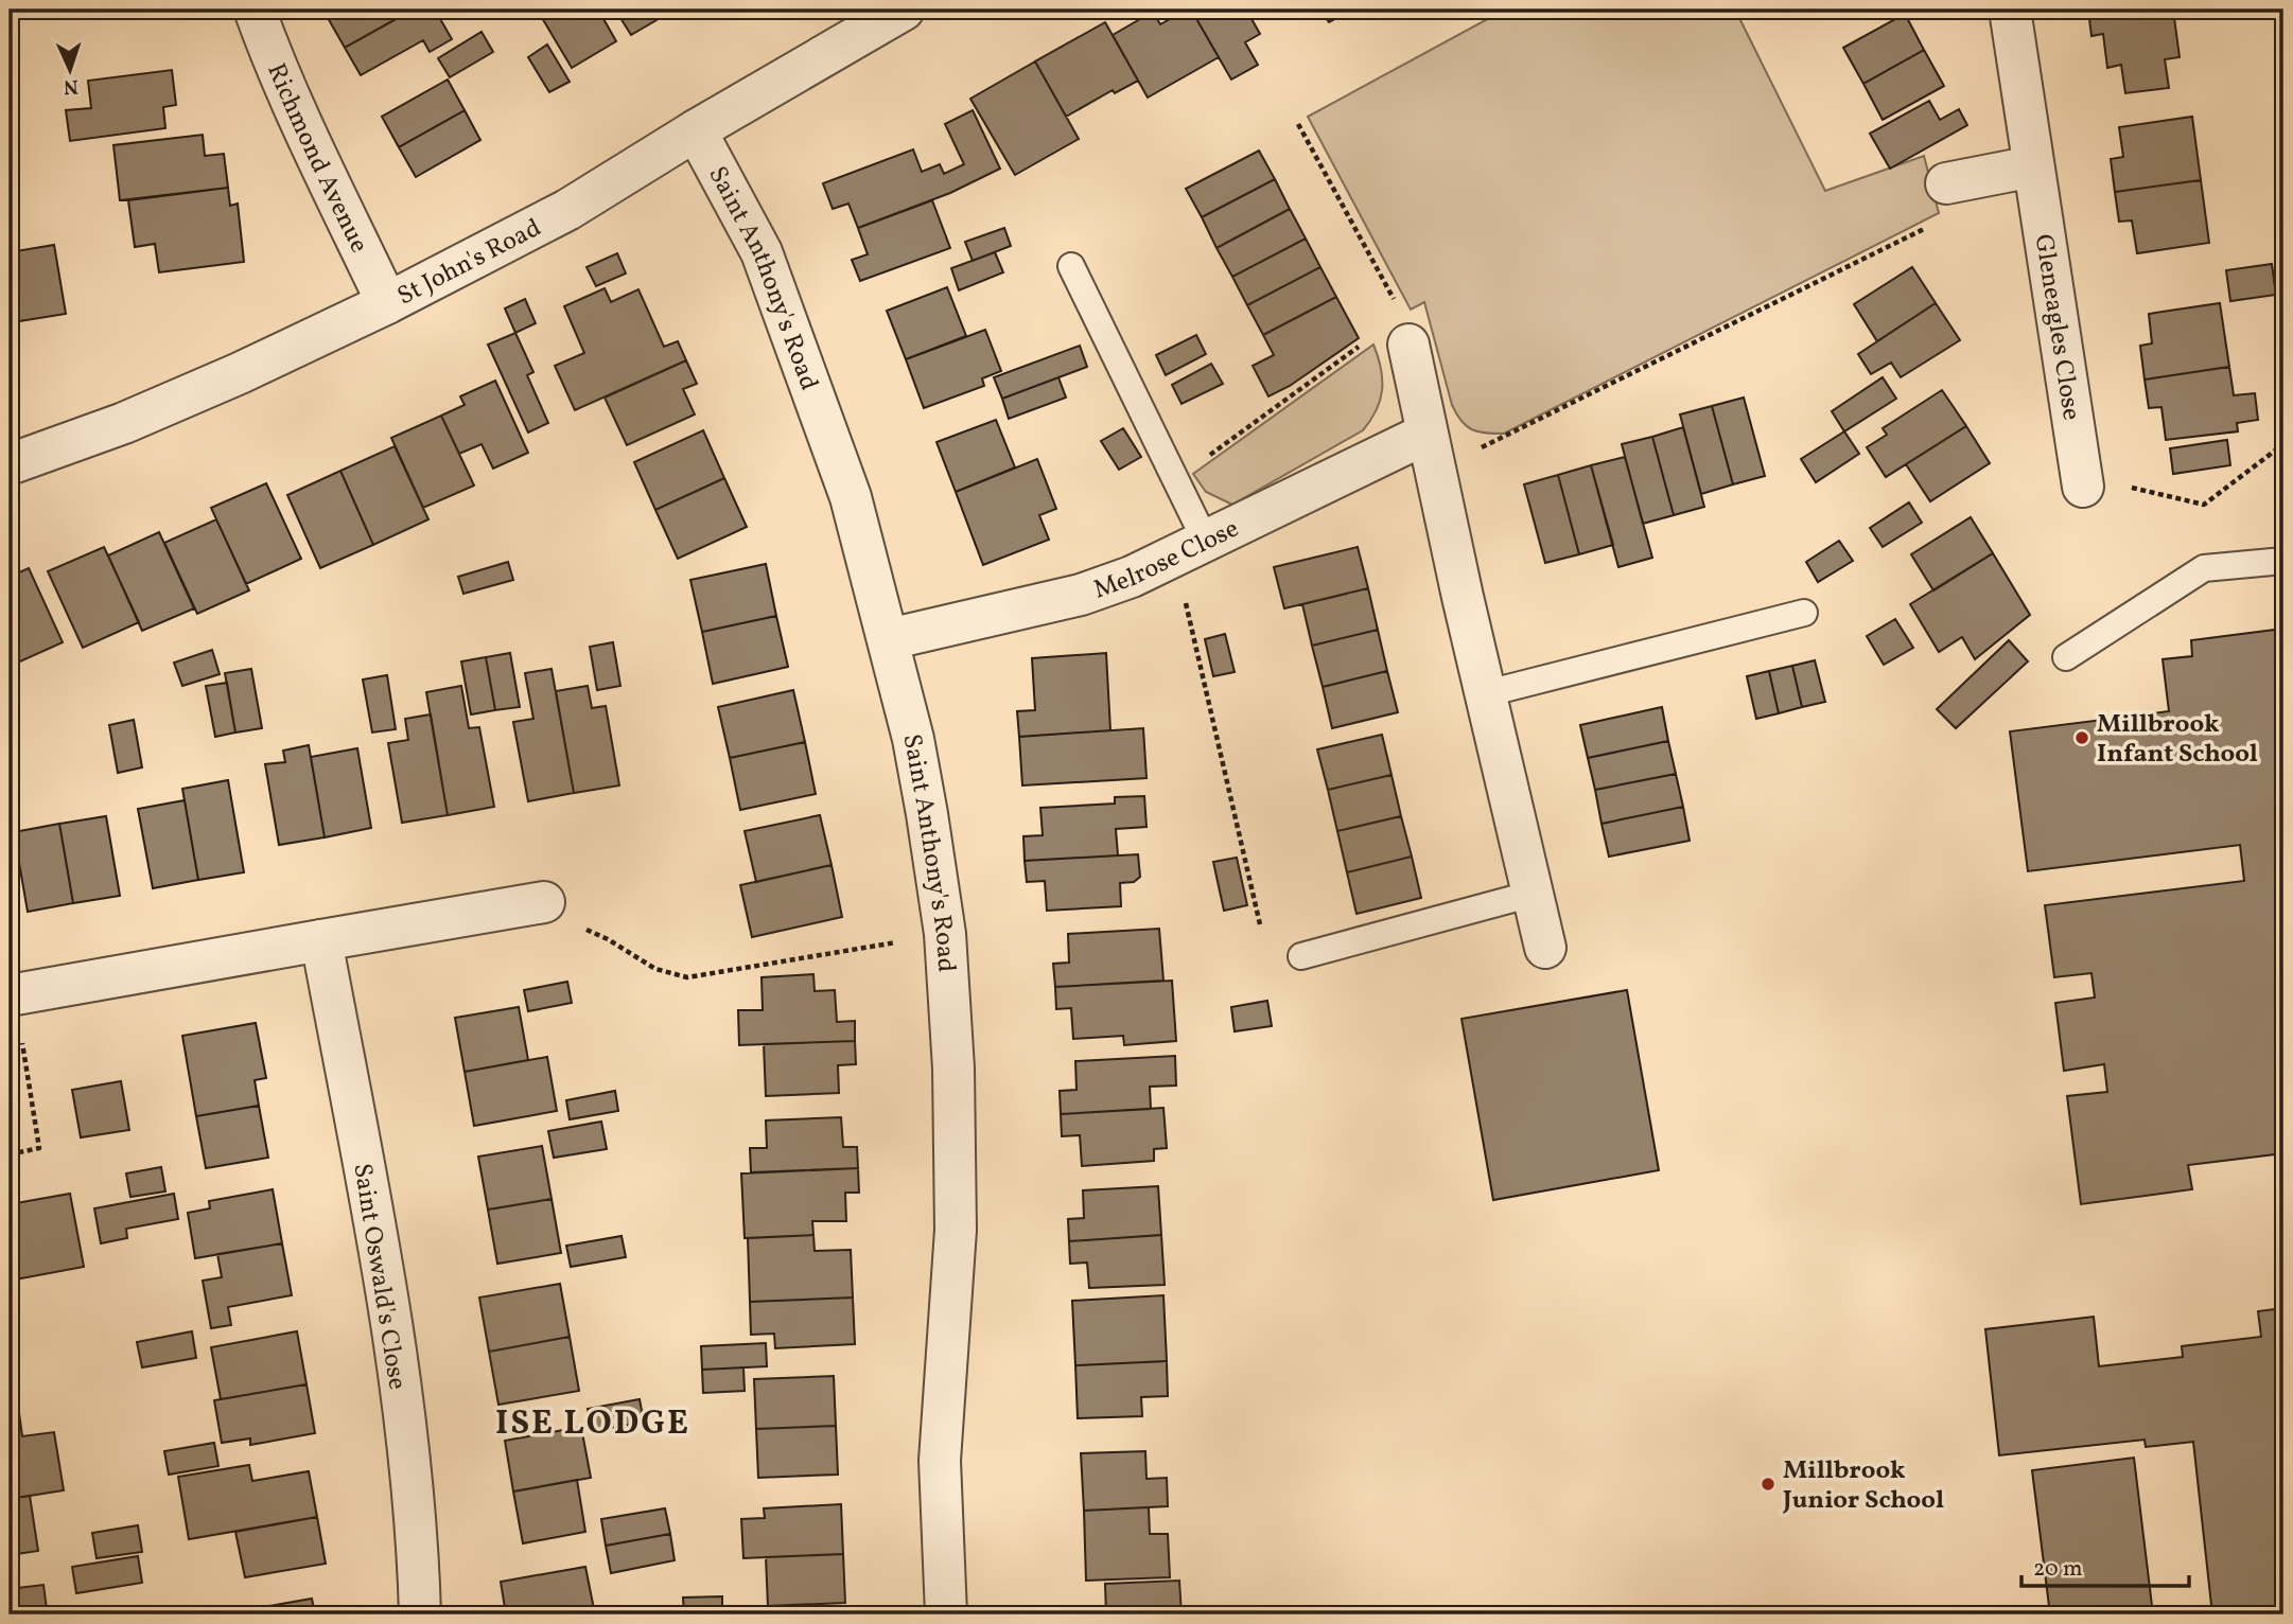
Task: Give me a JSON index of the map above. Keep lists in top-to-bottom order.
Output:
{
  "streets": {
    "street": [
      "Richmond Avenue",
      "St John's Road",
      "Saint Anthony's Road",
      "Gleneagles Close",
      "Melrose Close",
      "Saint Oswald's Close"
    ]
  },
  "crossings": [
    ["Richmond Avenue", "St John's Road"],
    ["St John's Road", "Saint Anthony's Road"],
    ["Saint Anthony's Road", "Melrose Close"]
  ],
  "districts": ["ISE LODGE"],
  "places": ["Millbrook Infant School", "Millbrook Junior School"],
  "scale_bar": "20 m",
  "north": "bottom"
}
